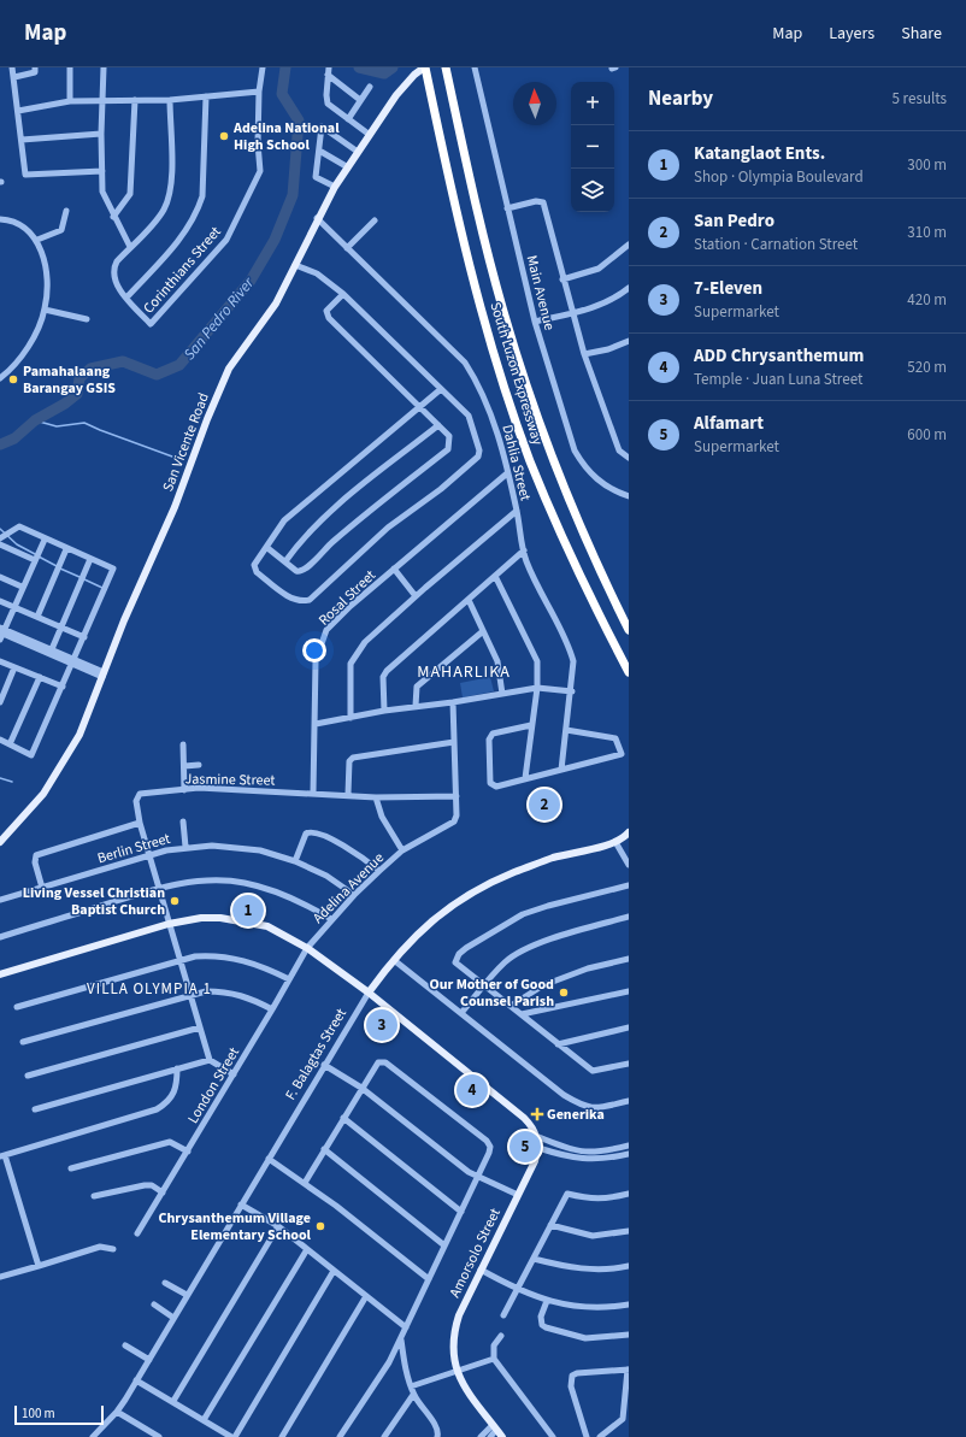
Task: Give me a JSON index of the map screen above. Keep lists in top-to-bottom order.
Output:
{
  "streets": {
    "highway": ["South Luzon Expressway"],
    "main road": ["San Vicente Road", "F. Balagtas Street", "Amorsolo Street"],
    "street": [
      "Corinthians Street",
      "Main Avenue",
      "Dahlia Street",
      "Rosal Street",
      "Jasmine Street",
      "Berlin Street",
      "Adelina Avenue",
      "London Street"
    ]
  },
  "crossings": [
    ["South Luzon Expressway", "San Vicente Road"],
    ["San Vicente Road", "Dahlia Street"],
    ["Dahlia Street", "Rosal Street"],
    ["Rosal Street", "Jasmine Street"],
    ["Jasmine Street", "Berlin Street"],
    ["Jasmine Street", "Adelina Avenue"],
    ["Berlin Street", "Adelina Avenue"],
    ["Adelina Avenue", "London Street"]
  ],
  "districts": ["MAHARLIKA", "VILLA OLYMPIA 1"],
  "water": ["San Pedro River"],
  "places": {
    "other": [
      "Adelina National High School",
      "Pamahalaang Barangay GSIS",
      "Living Vessel Christian Baptist Church",
      "Our Mother of Good Counsel Parish",
      "Chrysanthemum Village Elementary School"
    ],
    "health": ["Generika"]
  },
  "scale_bar": "100 m",
  "north": "top",
  "page": {
    "header": "Map",
    "nav": ["Map", "Layers", "Share"],
    "heading": ["Nearby", "5 results"],
    "map_buttons": ["+", "−"],
    "list": [
      {
        "mark": "1",
        "name": "Katanglaot Ents.",
        "note": "Shop · Olympia Boulevard",
        "value": "300 m"
      },
      {
        "mark": "2",
        "name": "San Pedro",
        "note": "Station · Carnation Street",
        "value": "310 m"
      },
      {
        "mark": "3",
        "name": "7-Eleven",
        "note": "Supermarket",
        "value": "420 m"
      },
      {
        "mark": "4",
        "name": "ADD Chrysanthemum",
        "note": "Temple · Juan Luna Street",
        "value": "520 m"
      },
      {
        "mark": "5",
        "name": "Alfamart",
        "note": "Supermarket",
        "value": "600 m"
      }
    ],
    "pins": [
      "2",
      "1",
      "3",
      "4",
      "5"
    ],
    "scale": "100 m"
  }
}
